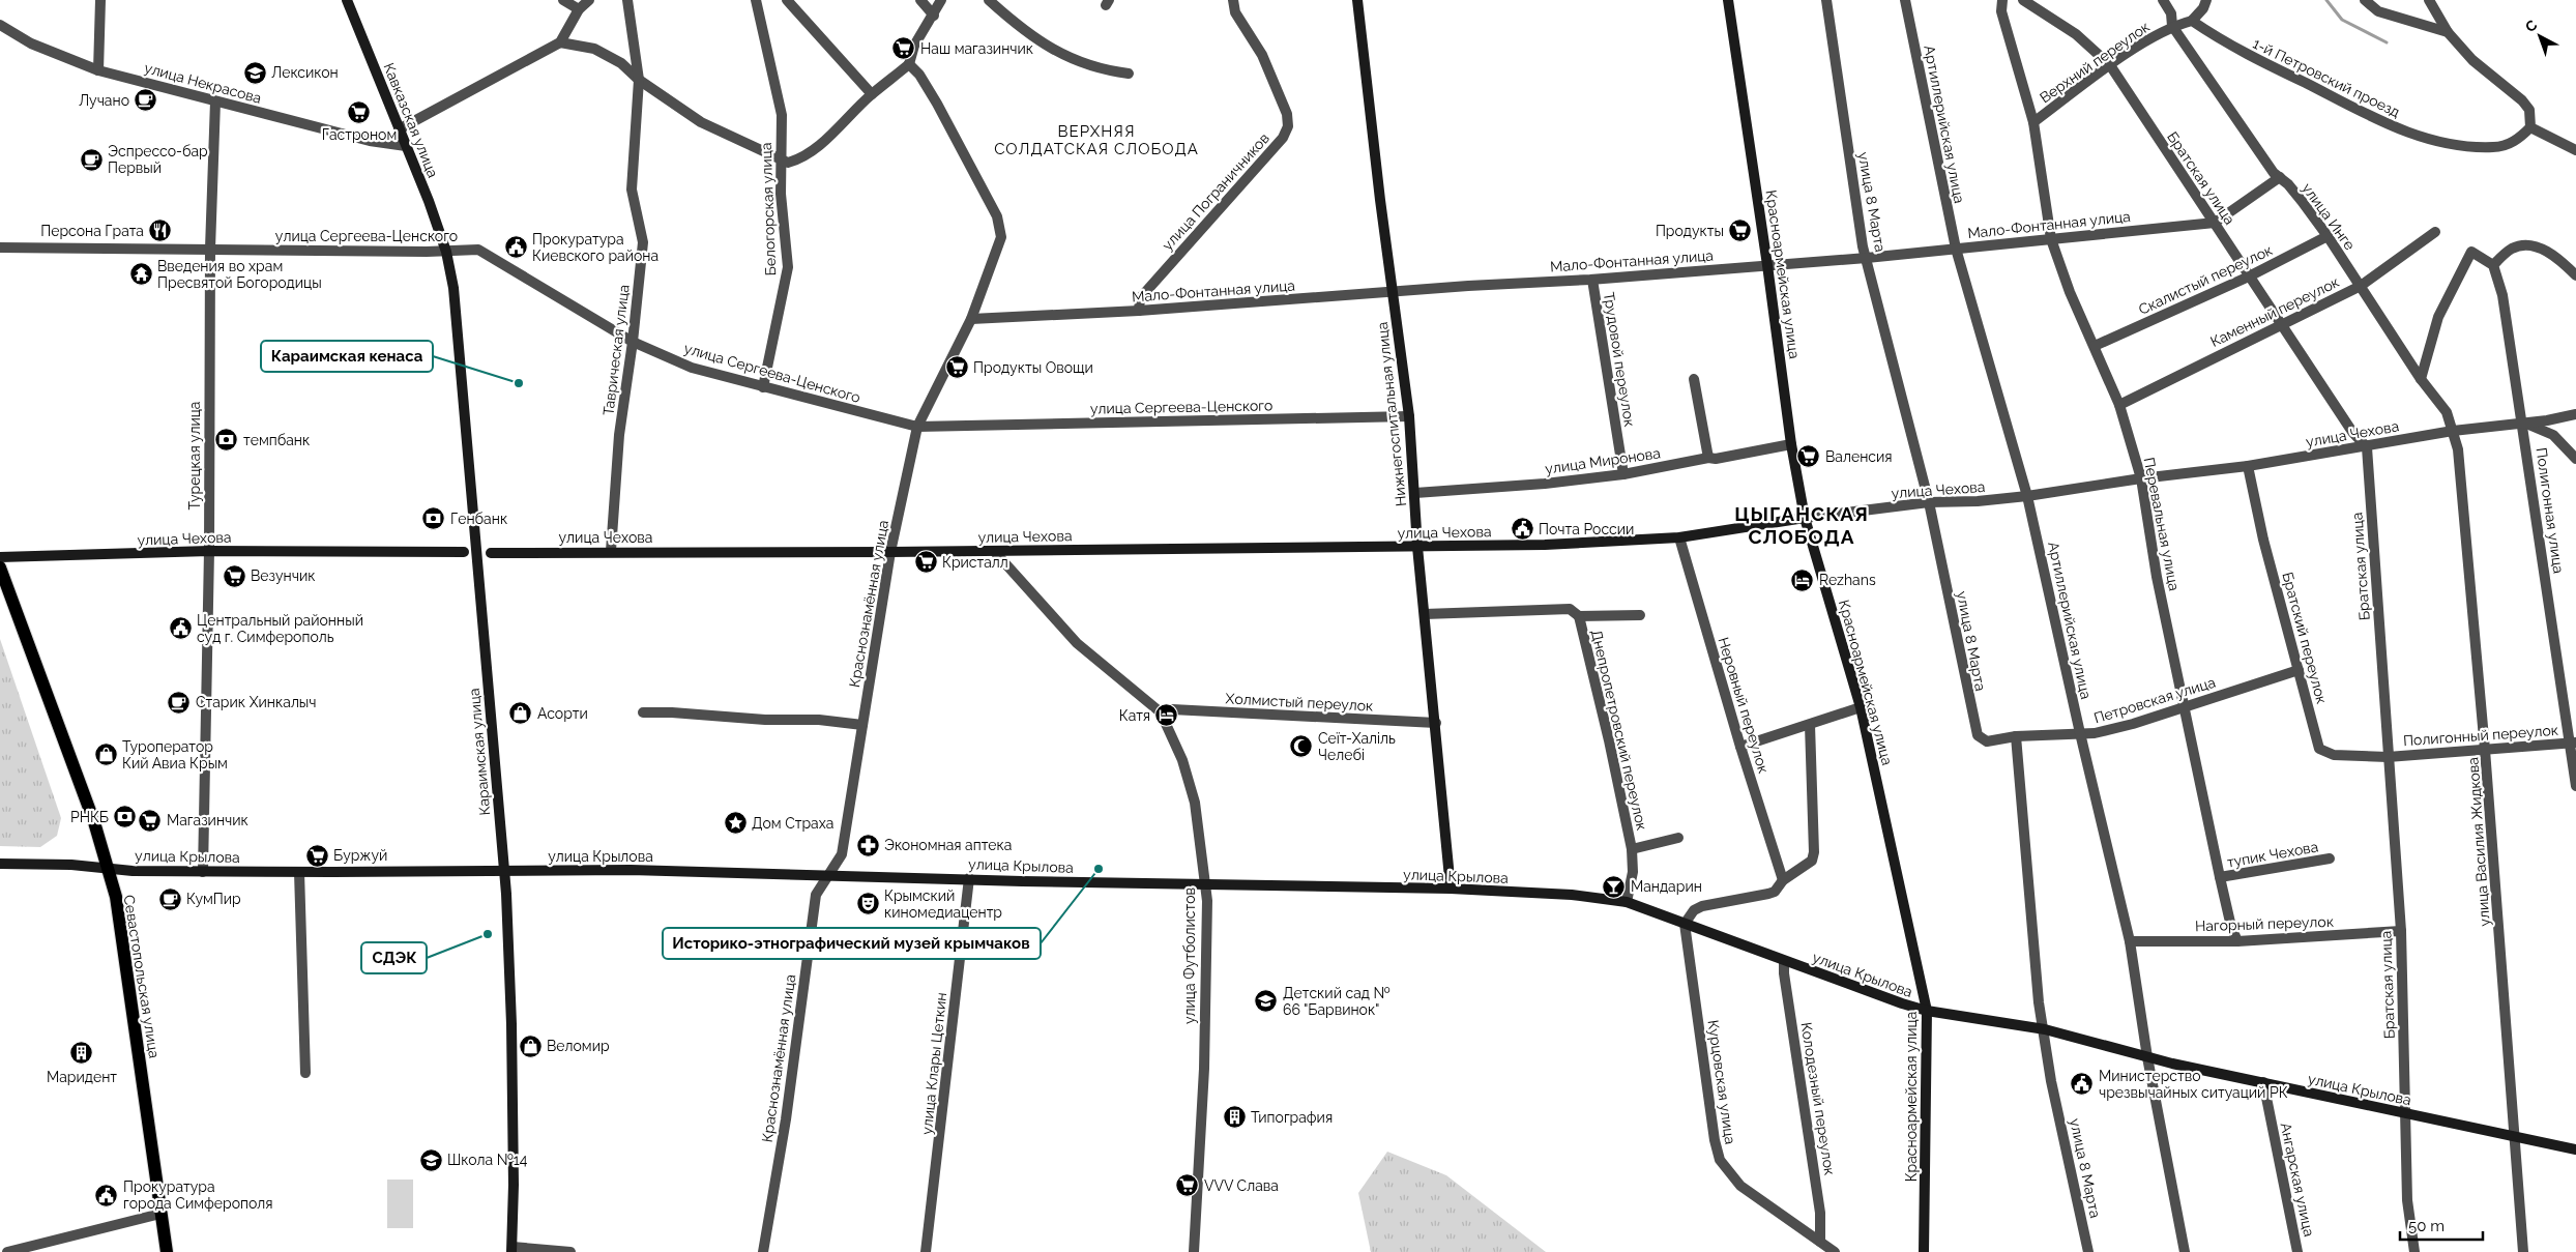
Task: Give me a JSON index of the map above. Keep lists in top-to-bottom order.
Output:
{
  "streets": {
    "main road": [
      "Кавказская улица",
      "Красноармейская улица",
      "Нижнегоспитальная улица",
      "улица Чехова",
      "Караимская улица",
      "улица Крылова",
      "Севастопольская улица"
    ],
    "street": [
      "Верхний переулок",
      "1-й Петровский проезд",
      "улица Некрасова",
      "Артиллерийская улица",
      "Братская улица",
      "улица Пограничников",
      "улица 8 Марта",
      "Белогорская улица",
      "улица Инге",
      "Мало-Фонтанная улица",
      "улица Сергеева-Ценского",
      "Скалистый переулок",
      "Каменный переулок",
      "Таврическая улица",
      "Трудовой переулок",
      "Турецкая улица",
      "улица Миронова",
      "Полигонная улица",
      "Перевальная улица",
      "Краснознамённая улица",
      "Братский переулок",
      "Петровская улица",
      "Холмистый переулок",
      "Неровный переулок",
      "Днепропетровский переулок",
      "Полигонный переулок",
      "улица Василия Жидкова",
      "тупик Чехова",
      "Нагорный переулок",
      "улица Футболистов",
      "улица Клары Цеткин",
      "Курцовская улица",
      "Колодезный переулок",
      "Ангарская улица"
    ]
  },
  "crossings": [
    ["Верхний переулок", "Братская улица"],
    ["Верхний переулок", "улица Инге"],
    ["Верхний переулок", "Перевальная улица"],
    ["улица Некрасова", "Кавказская улица"],
    ["улица Некрасова", "Турецкая улица"],
    ["Кавказская улица", "улица Сергеева-Ценского"],
    ["Кавказская улица", "Караимская улица"],
    ["Артиллерийская улица", "Мало-Фонтанная улица"],
    ["Артиллерийская улица", "улица Чехова"],
    ["Артиллерийская улица", "Петровская улица"],
    ["Артиллерийская улица", "улица Крылова"],
    ["Артиллерийская улица", "Нагорный переулок"],
    ["Братская улица", "Мало-Фонтанная улица"],
    ["Братская улица", "Скалистый переулок"],
    ["Братская улица", "Каменный переулок"],
    ["Братская улица", "улица Чехова"],
    ["Братская улица", "Братский переулок"],
    ["Братская улица", "Полигонный переулок"],
    ["Братская улица", "улица Крылова"],
    ["Братская улица", "Нагорный переулок"],
    ["улица Пограничников", "Мало-Фонтанная улица"],
    ["улица 8 Марта", "Мало-Фонтанная улица"],
    ["улица 8 Марта", "улица Чехова"],
    ["улица 8 Марта", "Петровская улица"],
    ["улица 8 Марта", "улица Крылова"],
    ["Белогорская улица", "улица Сергеева-Ценского"],
    ["улица Инге", "Мало-Фонтанная улица"],
    ["улица Инге", "Скалистый переулок"],
    ["улица Инге", "Каменный переулок"],
    ["улица Инге", "улица Чехова"],
    ["улица Инге", "улица Василия Жидкова"],
    ["Мало-Фонтанная улица", "Красноармейская улица"],
    ["Мало-Фонтанная улица", "Трудовой переулок"],
    ["Мало-Фонтанная улица", "Нижнегоспитальная улица"],
    ["Мало-Фонтанная улица", "Перевальная улица"],
    ["Мало-Фонтанная улица", "Краснознамённая улица"],
    ["улица Сергеева-Ценского", "Таврическая улица"],
    ["улица Сергеева-Ценского", "Нижнегоспитальная улица"],
    ["улица Сергеева-Ценского", "Турецкая улица"],
    ["улица Сергеева-Ценского", "Краснознамённая улица"],
    ["улица Сергеева-Ценского", "Караимская улица"],
    ["Красноармейская улица", "улица Чехова"],
    ["Красноармейская улица", "улица Миронова"],
    ["Красноармейская улица", "улица Крылова"],
    ["Скалистый переулок", "Перевальная улица"],
    ["Каменный переулок", "Перевальная улица"],
    ["Таврическая улица", "улица Чехова"],
    ["Трудовой переулок", "улица Миронова"],
    ["Нижнегоспитальная улица", "улица Чехова"],
    ["Нижнегоспитальная улица", "улица Миронова"],
    ["Нижнегоспитальная улица", "Холмистый переулок"],
    ["Нижнегоспитальная улица", "Днепропетровский переулок"],
    ["Нижнегоспитальная улица", "улица Крылова"],
    ["улица Чехова", "Турецкая улица"],
    ["улица Чехова", "Полигонная улица"],
    ["улица Чехова", "Перевальная улица"],
    ["улица Чехова", "Краснознамённая улица"],
    ["улица Чехова", "Братский переулок"],
    ["улица Чехова", "Неровный переулок"],
    ["улица Чехова", "улица Василия Жидкова"],
    ["улица Чехова", "улица Футболистов"],
    ["Турецкая улица", "улица Крылова"],
    ["Полигонная улица", "Полигонный переулок"],
    ["Перевальная улица", "Петровская улица"],
    ["Перевальная улица", "тупик Чехова"],
    ["Перевальная улица", "Нагорный переулок"],
    ["Краснознамённая улица", "улица Крылова"],
    ["Братский переулок", "Петровская улица"],
    ["Братский переулок", "Полигонный переулок"],
    ["Холмистый переулок", "улица Футболистов"],
    ["Днепропетровский переулок", "улица Крылова"],
    ["Полигонный переулок", "улица Василия Жидкова"],
    ["Караимская улица", "улица Крылова"],
    ["улица Василия Жидкова", "улица Крылова"],
    ["улица Крылова", "улица Футболистов"],
    ["улица Крылова", "Севастопольская улица"],
    ["улица Крылова", "улица Клары Цеткин"],
    ["улица Крылова", "Курцовская улица"],
    ["улица Крылова", "Колодезный переулок"],
    ["улица Крылова", "Ангарская улица"],
    ["Курцовская улица", "Колодезный переулок"]
  ],
  "districts": ["ВЕРХНЯЯ СОЛДАТСКАЯ СЛОБОДА", "ЦЫГАНСКАЯ СЛОБОДА"],
  "places": {
    "supermarket": [
      "Наш магазинчик",
      "Гастроном",
      "Продукты",
      "Продукты Овощи",
      "Валенсия",
      "Кристалл",
      "Везунчик",
      "Магазинчик",
      "Буржуй",
      "VVV Слава"
    ],
    "school or university": ["Лексикон", "Детский сад № 66 \"Барвинок\"", "Школа №14"],
    "cafe": [
      "Лучано",
      "Эспрессо-бар Первый",
      "Старик Хинкалыч",
      "КумПир"
    ],
    "restaurant": ["Персона Грата"],
    "public building": [
      "Прокуратура Киевского района",
      "Почта России",
      "Центральный районный суд г. Симферополь",
      "Министерство чрезвычайных ситуаций РК",
      "Прокуратура города Симферополя"
    ],
    "temple": ["Введения во храм Пресвятой Богородицы"],
    "other": ["Караимская кенаса", "Историко-этнографический музей крымчаков", "СДЭК"],
    "bank": ["темпбанк", "Генбанк", "РНКБ"],
    "hotel": ["Rezhans", "Катя"],
    "shop": ["Асорти", "Туроператор Кий Авиа Крым", "Веломир"],
    "mosque": ["Сеїт-Халіль Челебі"],
    "place": ["Дом Страха"],
    "pharmacy": ["Экономная аптека"],
    "bar": ["Мандарин"],
    "theatre": ["Крымский киномедиацентр"],
    "building": ["Маридент", "Типография"]
  },
  "scale_bar": "50 m",
  "north": "top left"
}
